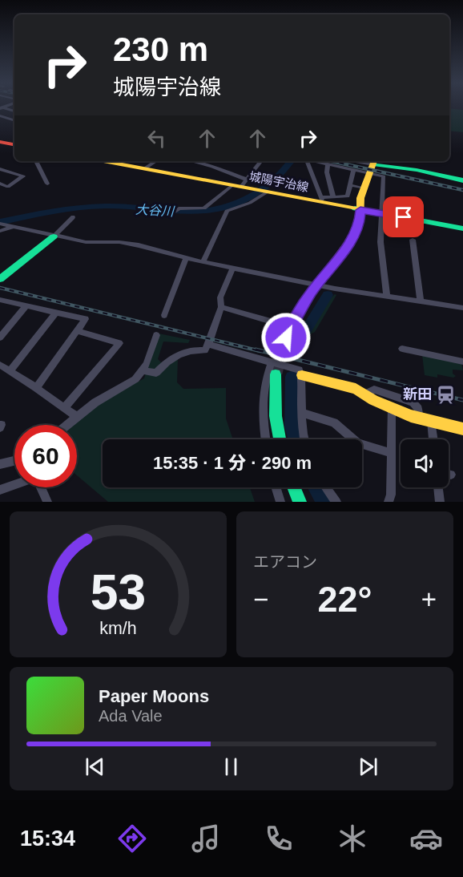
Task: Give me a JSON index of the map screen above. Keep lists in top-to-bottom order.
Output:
{
  "streets": {
    "main road": ["城陽宇治線"]
  },
  "water": ["大谷川"],
  "places": {
    "station": ["新田"]
  },
  "page": {
    "turn": ["230 m", "城陽宇治線"],
    "limit": "60",
    "trip": "15:35 · 1 分 · 290 m",
    "tile": "エアコン",
    "heat": ["−", "22°", "+"],
    "song": ["Paper Moons", "Ada Vale"],
    "tabs": "15:34",
    "gauge": ["53", "km/h"]
  }
}
